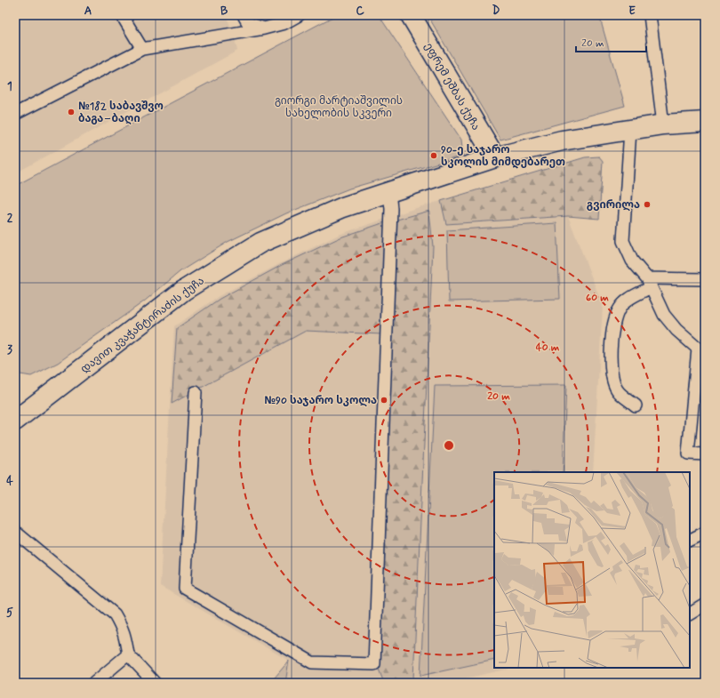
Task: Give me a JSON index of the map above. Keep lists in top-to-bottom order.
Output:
{
  "streets": {
    "street": ["ეფრემ ეშბას ქუჩა", "დავით კვაჭანტირაძის ქუჩა"]
  },
  "crossings": [
    ["ეფრემ ეშბას ქუჩა", "დავით კვაჭანტირაძის ქუჩა"]
  ],
  "parks": ["გიორგი მარტიაშვილის სახელობის სკვერი"],
  "places": [
    "№182 საბავშვო ბაგა–ბაღი",
    "90-ე საჯარო სკოლის მიმდებარეთ",
    "გვირილა",
    "№90 საჯარო სკოლა"
  ],
  "scale_bar": "20 m",
  "grid": {
    "columns": [
      "A",
      "B",
      "C",
      "D",
      "E"
    ],
    "rows": [
      "1",
      "2",
      "3",
      "4",
      "5"
    ]
  },
  "rings": ["60 m", "40 m", "20 m"]
}
